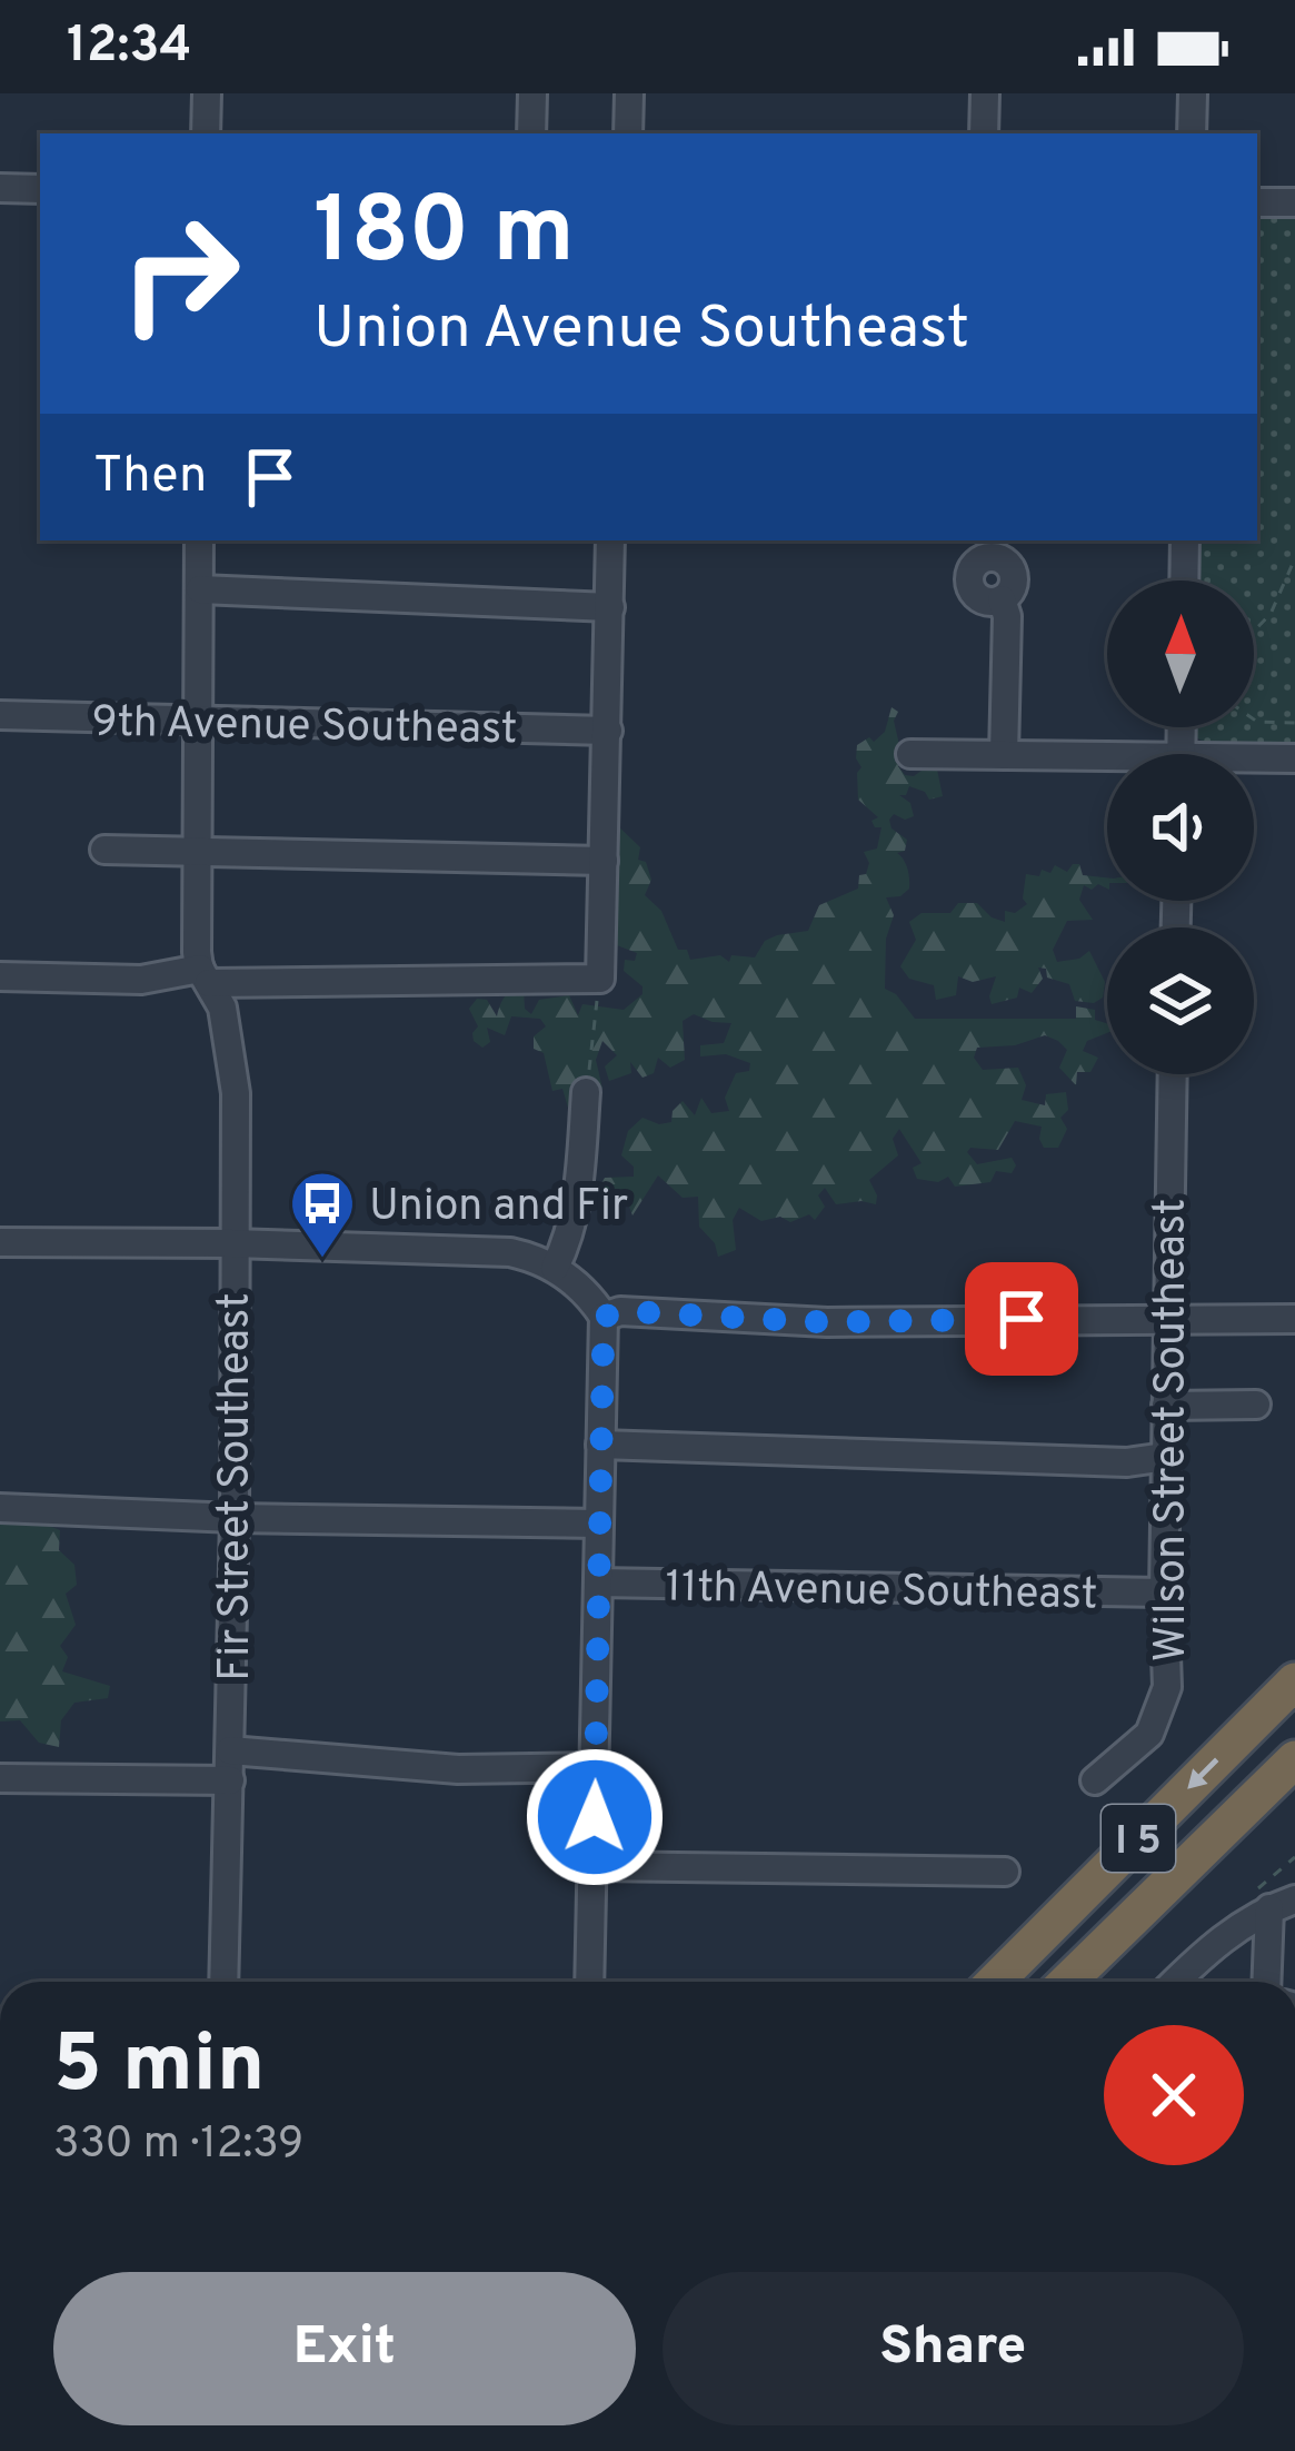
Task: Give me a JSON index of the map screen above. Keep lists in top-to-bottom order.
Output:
{
  "streets": {
    "highway": ["I 5"],
    "street": [
      "9th Avenue Southeast",
      "Wilson Street Southeast",
      "Fir Street Southeast",
      "11th Avenue Southeast"
    ]
  },
  "crossings": [
    ["9th Avenue Southeast", "Fir Street Southeast"],
    ["Wilson Street Southeast", "11th Avenue Southeast"]
  ],
  "places": {
    "bus stop": ["Union and Fir"]
  },
  "north": "top",
  "page": {
    "status": "12:34",
    "turn": ["180 m", "Union Avenue Southeast"],
    "then": "Then",
    "heading": ["5 min", "330 m · 12:39"],
    "buttons": ["Exit", "Share"]
  }
}
